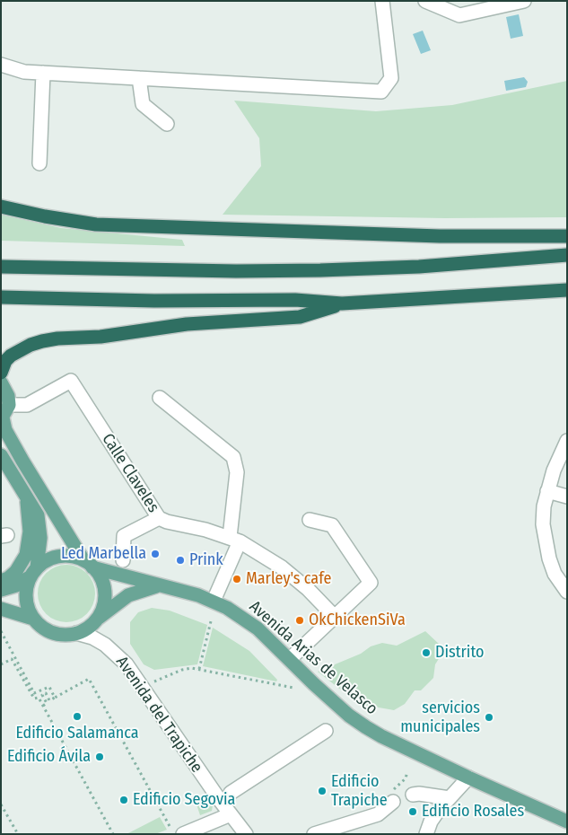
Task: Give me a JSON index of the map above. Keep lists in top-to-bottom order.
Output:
{
  "streets": {
    "main road": ["Avenida Arias de Velasco"],
    "street": ["Calle Claveles", "Avenida del Trapiche"]
  },
  "crossings": [
    ["Avenida Arias de Velasco", "Avenida del Trapiche"]
  ],
  "places": [
    "Led Marbella",
    "Prink",
    "Marley's cafe",
    "OkChickenSiVa",
    "Distrito",
    "Edificio Salamanca",
    "servicios municipales",
    "Edificio Ávila",
    "Edificio Trapiche",
    "Edificio Segovia",
    "Edificio Rosales"
  ]
}
